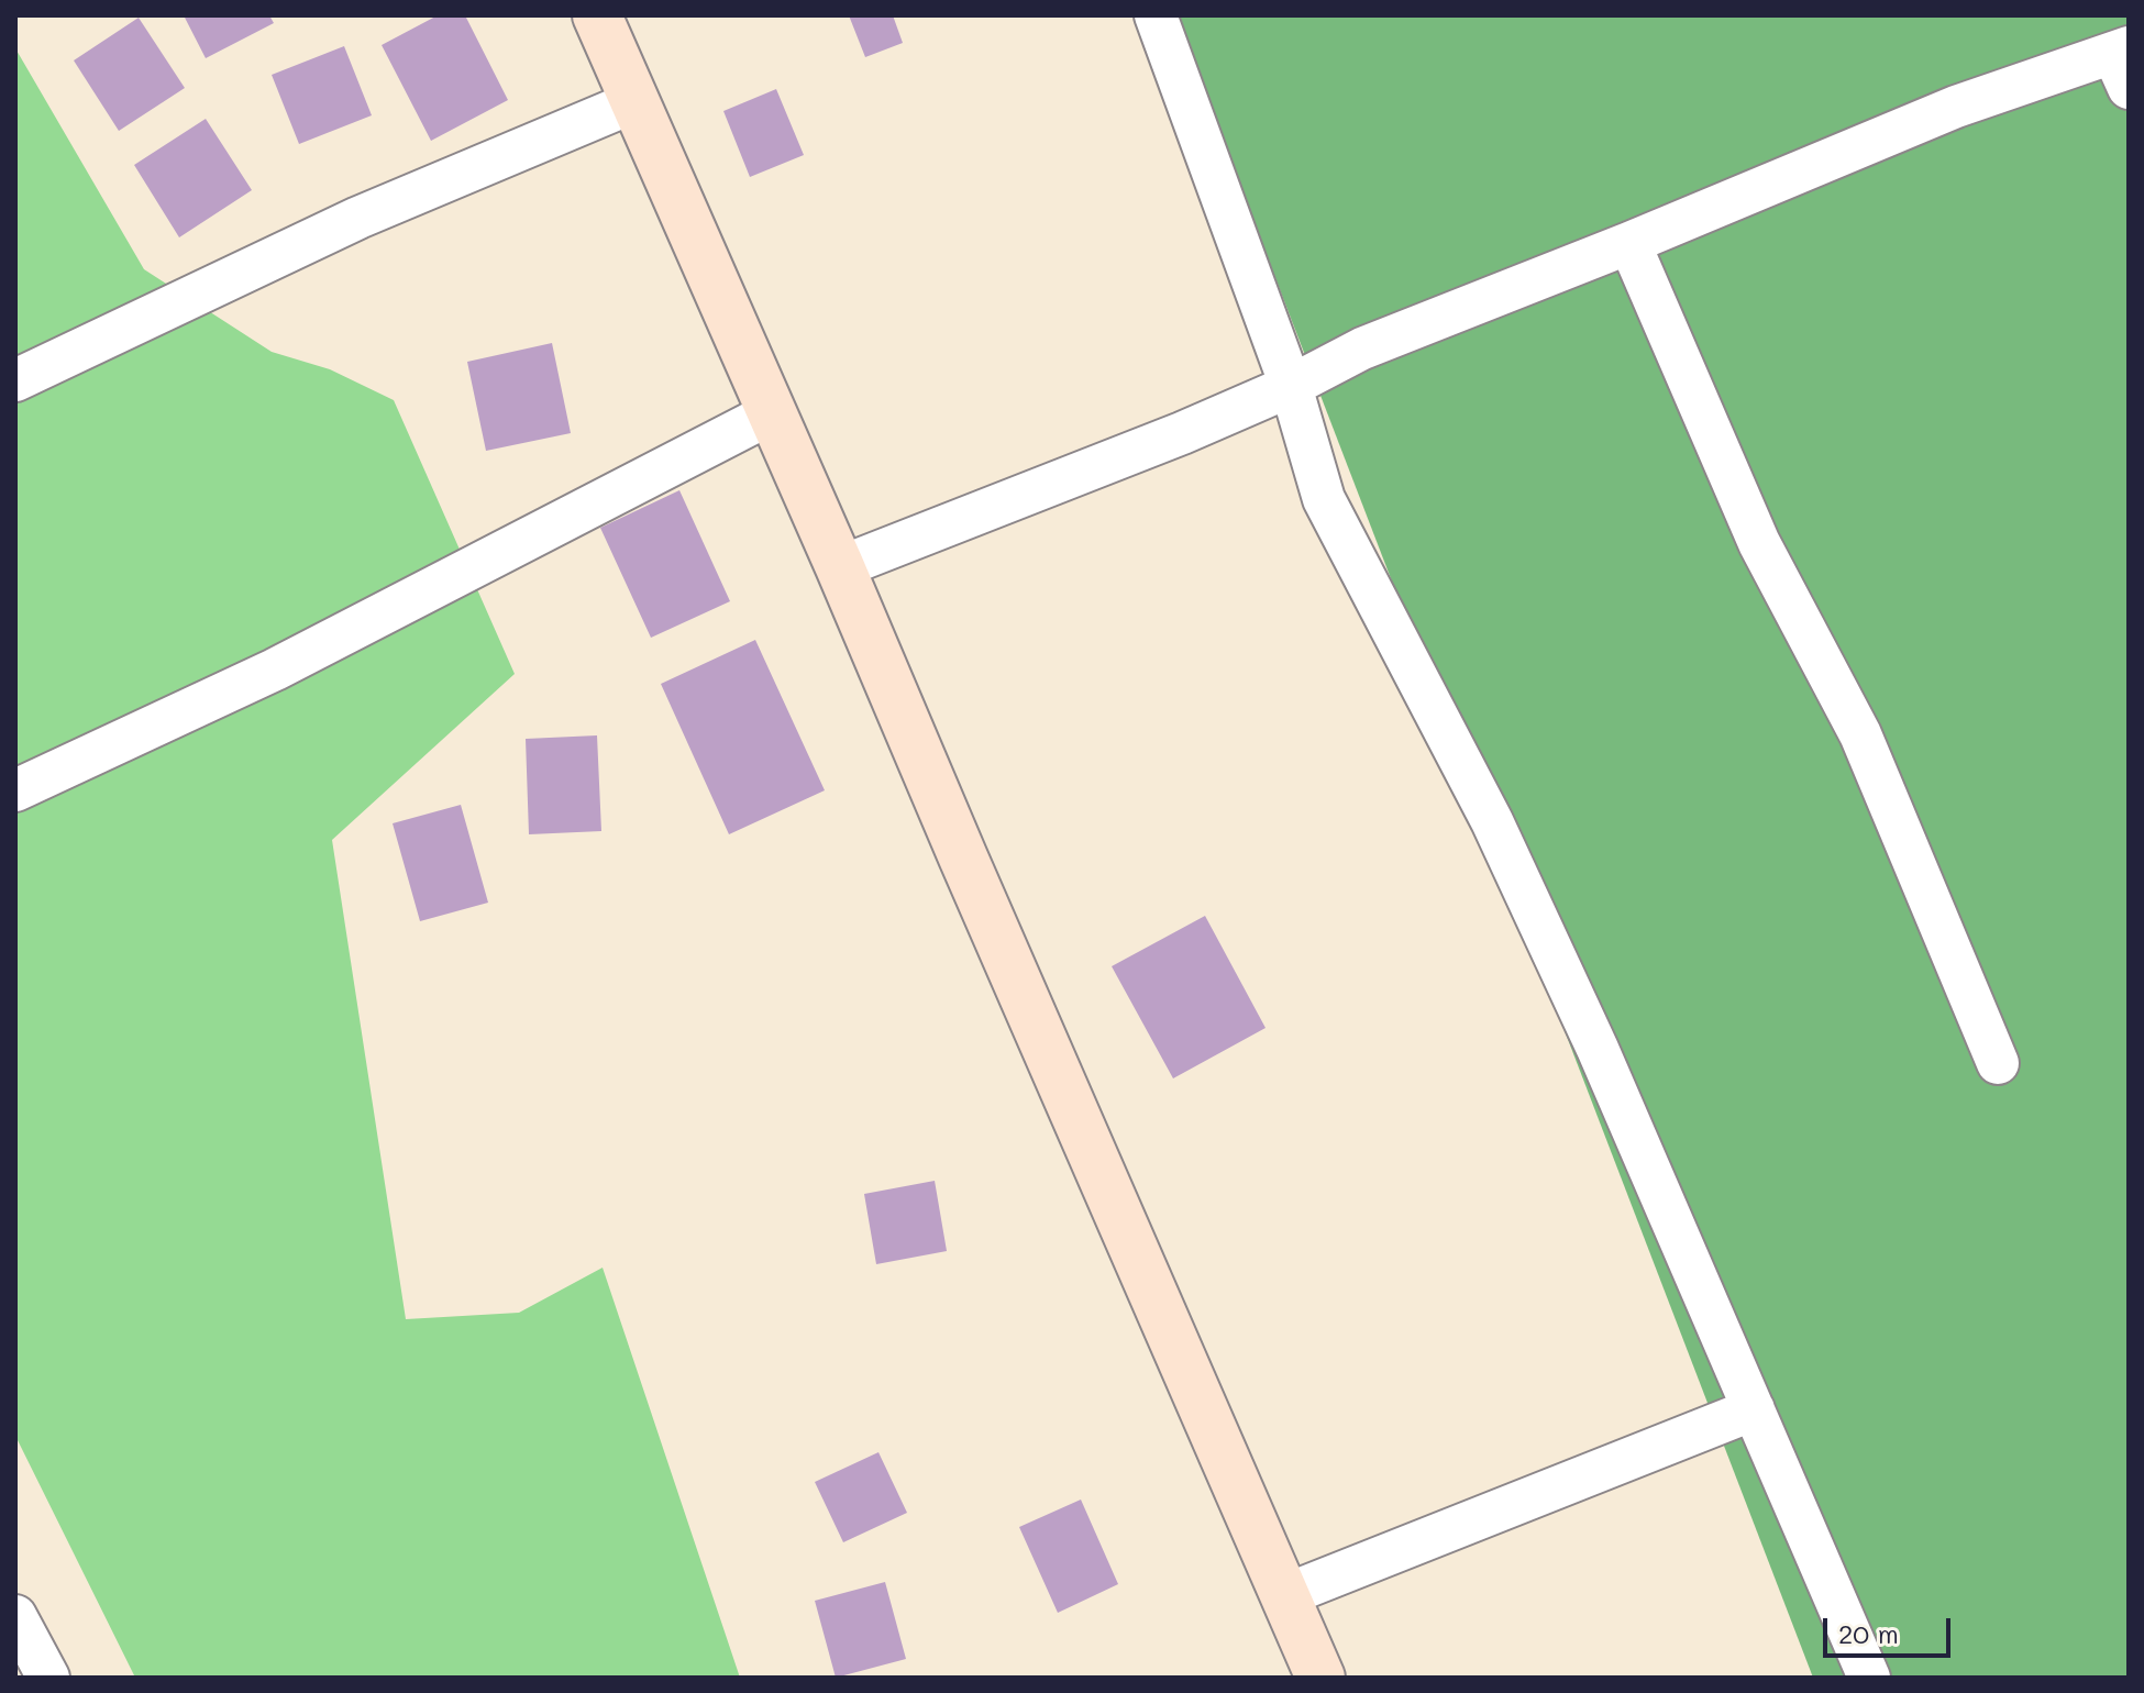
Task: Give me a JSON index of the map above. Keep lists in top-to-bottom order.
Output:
{
  "scale_bar": "20 m"
}
